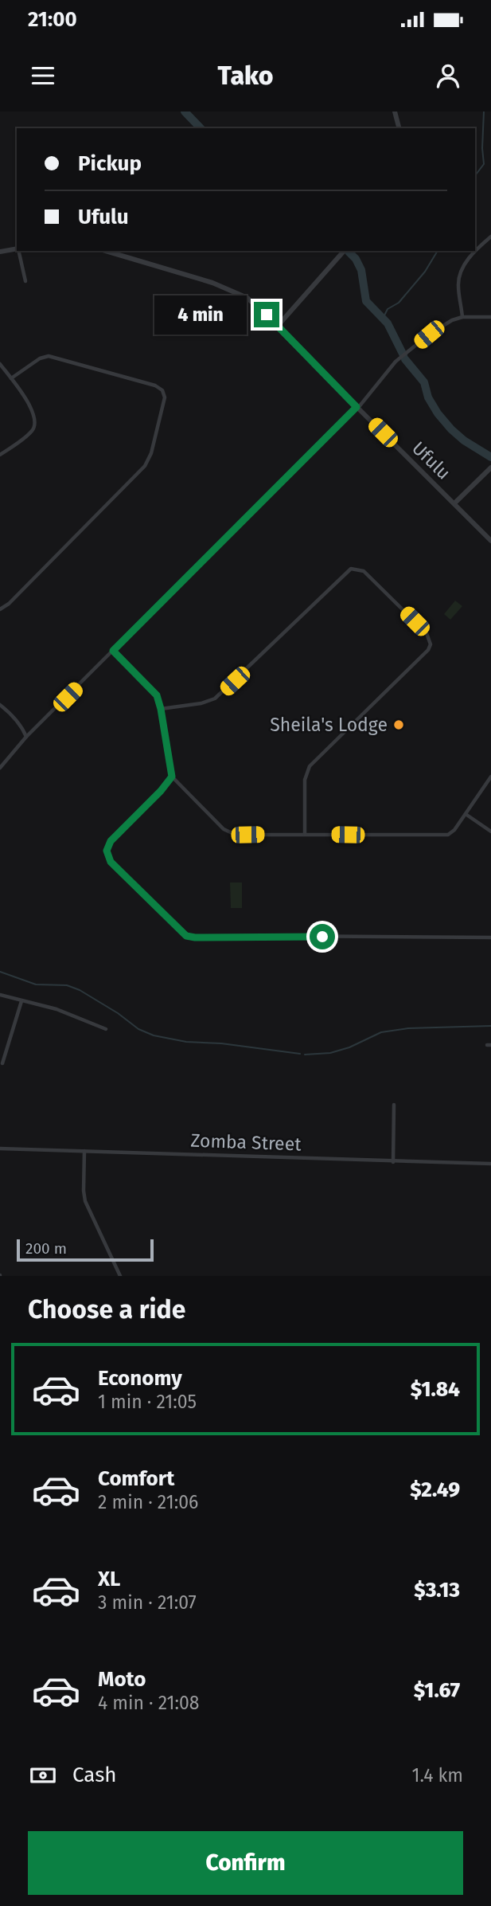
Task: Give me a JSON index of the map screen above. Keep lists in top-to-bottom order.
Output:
{
  "streets": {
    "street": ["Ufulu", "Zomba Street"]
  },
  "places": ["Sheila's Lodge"],
  "scale_bar": "200 m",
  "page": {
    "status": "21:00",
    "header": "Tako",
    "banner": ["Pickup", "Ufulu"],
    "bubble": "4 min",
    "scale": "200 m",
    "heading": "Choose a ride",
    "list": [
      {
        "name": "Economy",
        "note": "1 min · 21:05",
        "value": "$1.84"
      },
      {
        "name": "Comfort",
        "note": "2 min · 21:06",
        "value": "$2.49"
      },
      {
        "name": "XL",
        "note": "3 min · 21:07",
        "value": "$3.13"
      },
      {
        "name": "Moto",
        "note": "4 min · 21:08",
        "value": "$1.67"
      }
    ],
    "pay": ["Cash", "1.4 km"],
    "buttons": "Confirm"
  }
}
